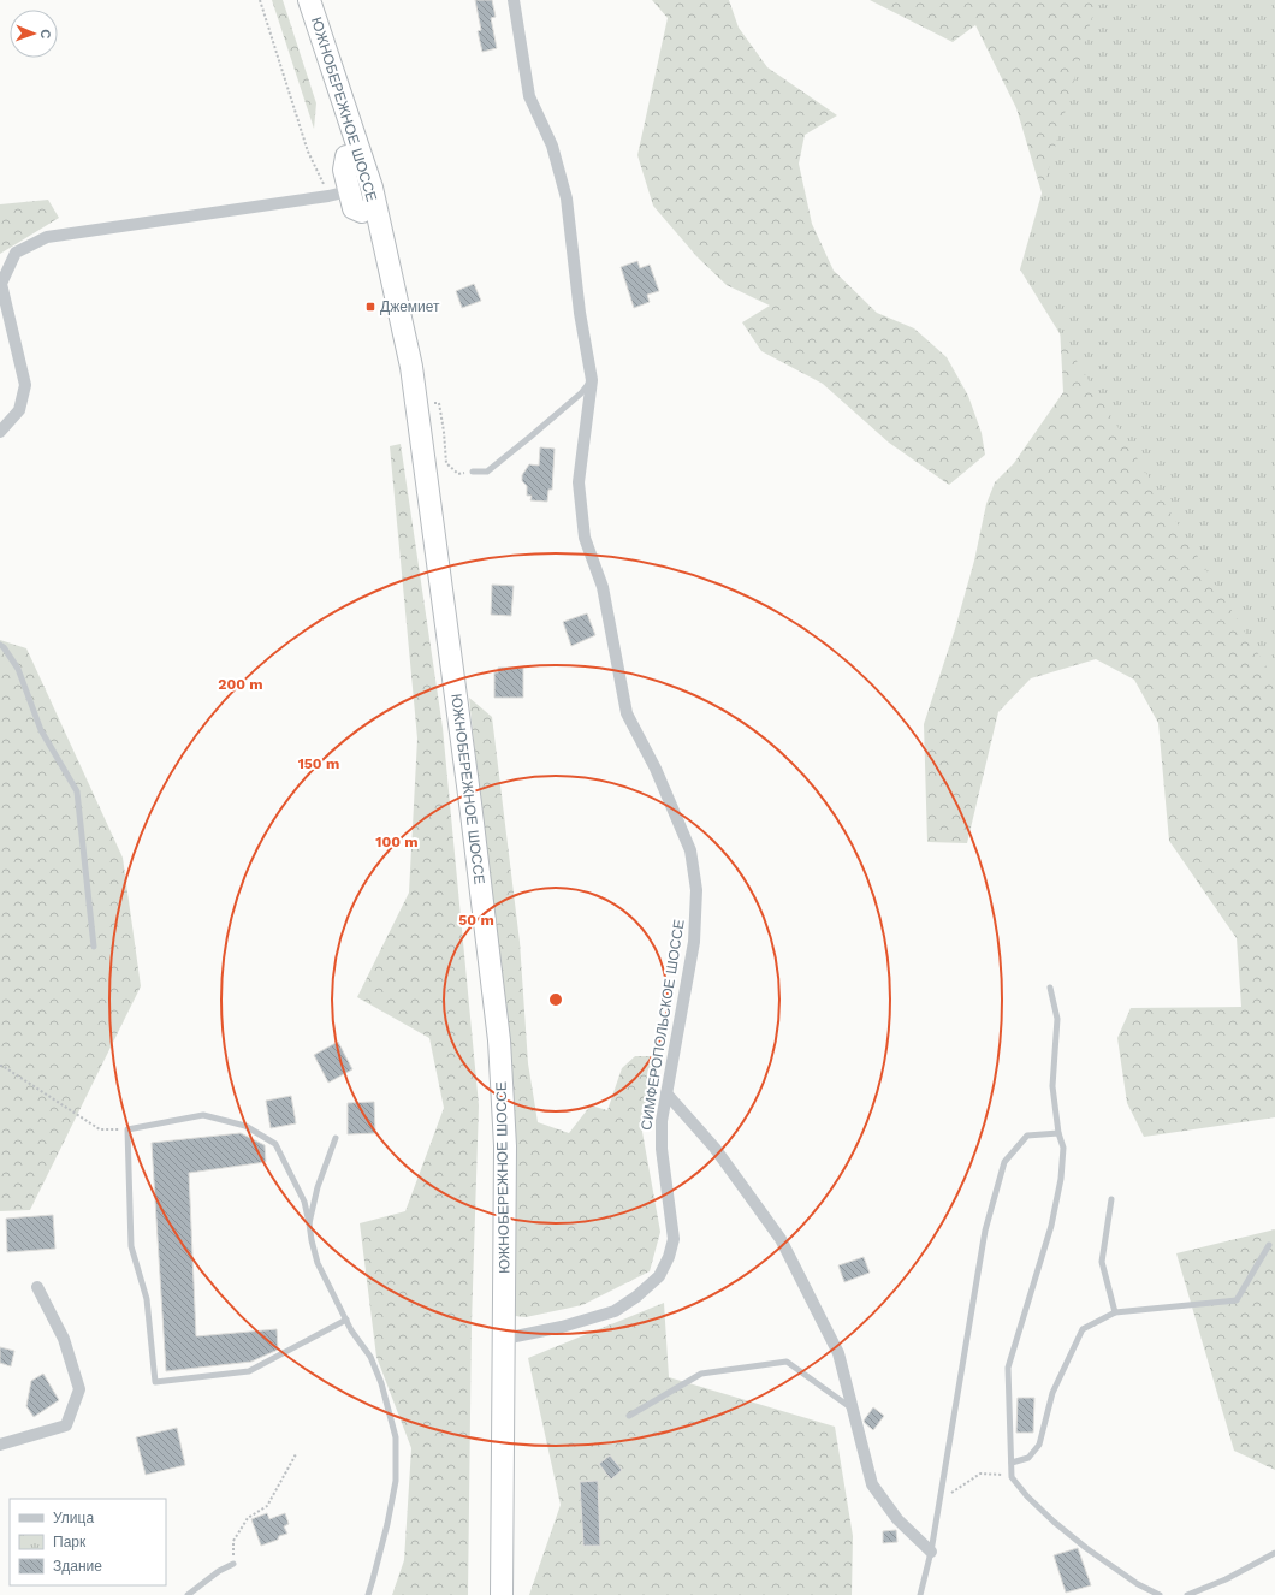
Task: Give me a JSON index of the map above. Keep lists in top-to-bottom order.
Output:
{
  "streets": {
    "highway": ["ЮЖНОБЕРЕЖНОЕ ШОССЕ"],
    "street": ["СИМФЕРОПОЛЬСКОЕ ШОССЕ"]
  },
  "crossings": [
    ["ЮЖНОБЕРЕЖНОЕ ШОССЕ", "СИМФЕРОПОЛЬСКОЕ ШОССЕ"]
  ],
  "places": {
    "transit": ["Джемиет"]
  },
  "legend": ["Улица", "Парк", "Здание"],
  "north": "right",
  "rings": [
    "200 m",
    "150 m",
    "100 m",
    "50 m"
  ]
}
